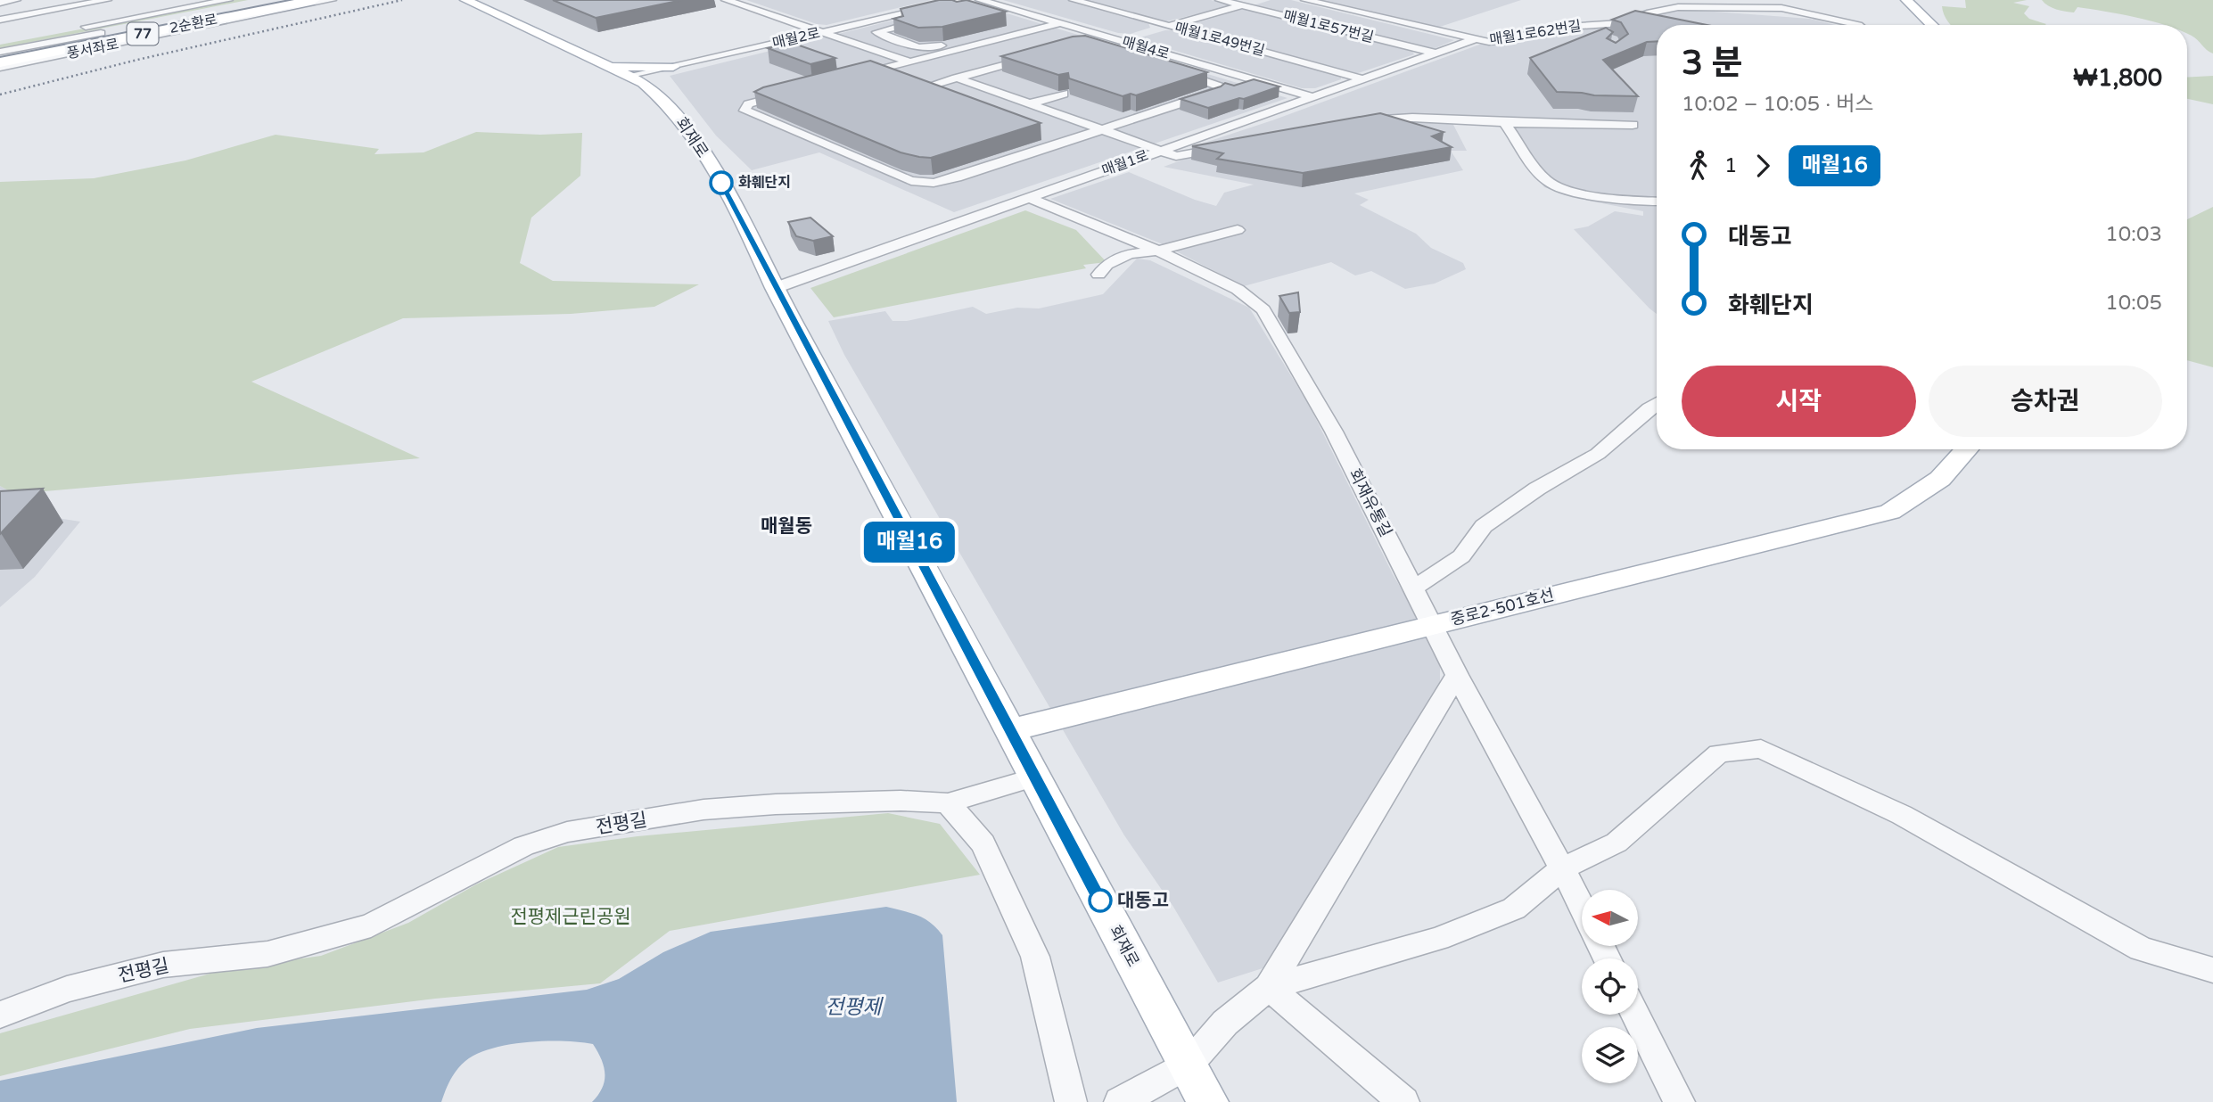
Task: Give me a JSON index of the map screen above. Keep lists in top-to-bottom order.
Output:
{
  "streets": {
    "highway": ["2순환로", "77"],
    "main road": ["회재로", "중로2-501호선"],
    "street": [
      "매월1로57번길",
      "매월1로62번길",
      "매월2로",
      "매월1로49번길",
      "매월4로",
      "매월1로",
      "회재유통길",
      "전평길"
    ]
  },
  "crossings": [
    ["매월1로57번길", "매월1로"],
    ["매월1로62번길", "매월1로"],
    ["매월1로49번길", "매월1로"],
    ["매월4로", "매월1로"],
    ["회재로", "매월1로"],
    ["회재로", "중로2-501호선"],
    ["매월1로", "회재유통길"],
    ["회재유통길", "중로2-501호선"]
  ],
  "districts": ["매월동"],
  "water": ["전평제"],
  "parks": ["전평제근린공원"],
  "places": ["화훼단지", "대동고"],
  "lines": ["bus line 매월16"],
  "north": "left",
  "page": {
    "on_map": "매월16",
    "heading": ["3 분", "10:02 – 10:05 · 버스", "₩1,800"],
    "legs": ["1", "매월16"],
    "list": [
      {
        "name": "대동고",
        "value": "10:03"
      },
      {
        "name": "화훼단지",
        "value": "10:05"
      }
    ],
    "buttons": ["시작", "승차권"]
  }
}
